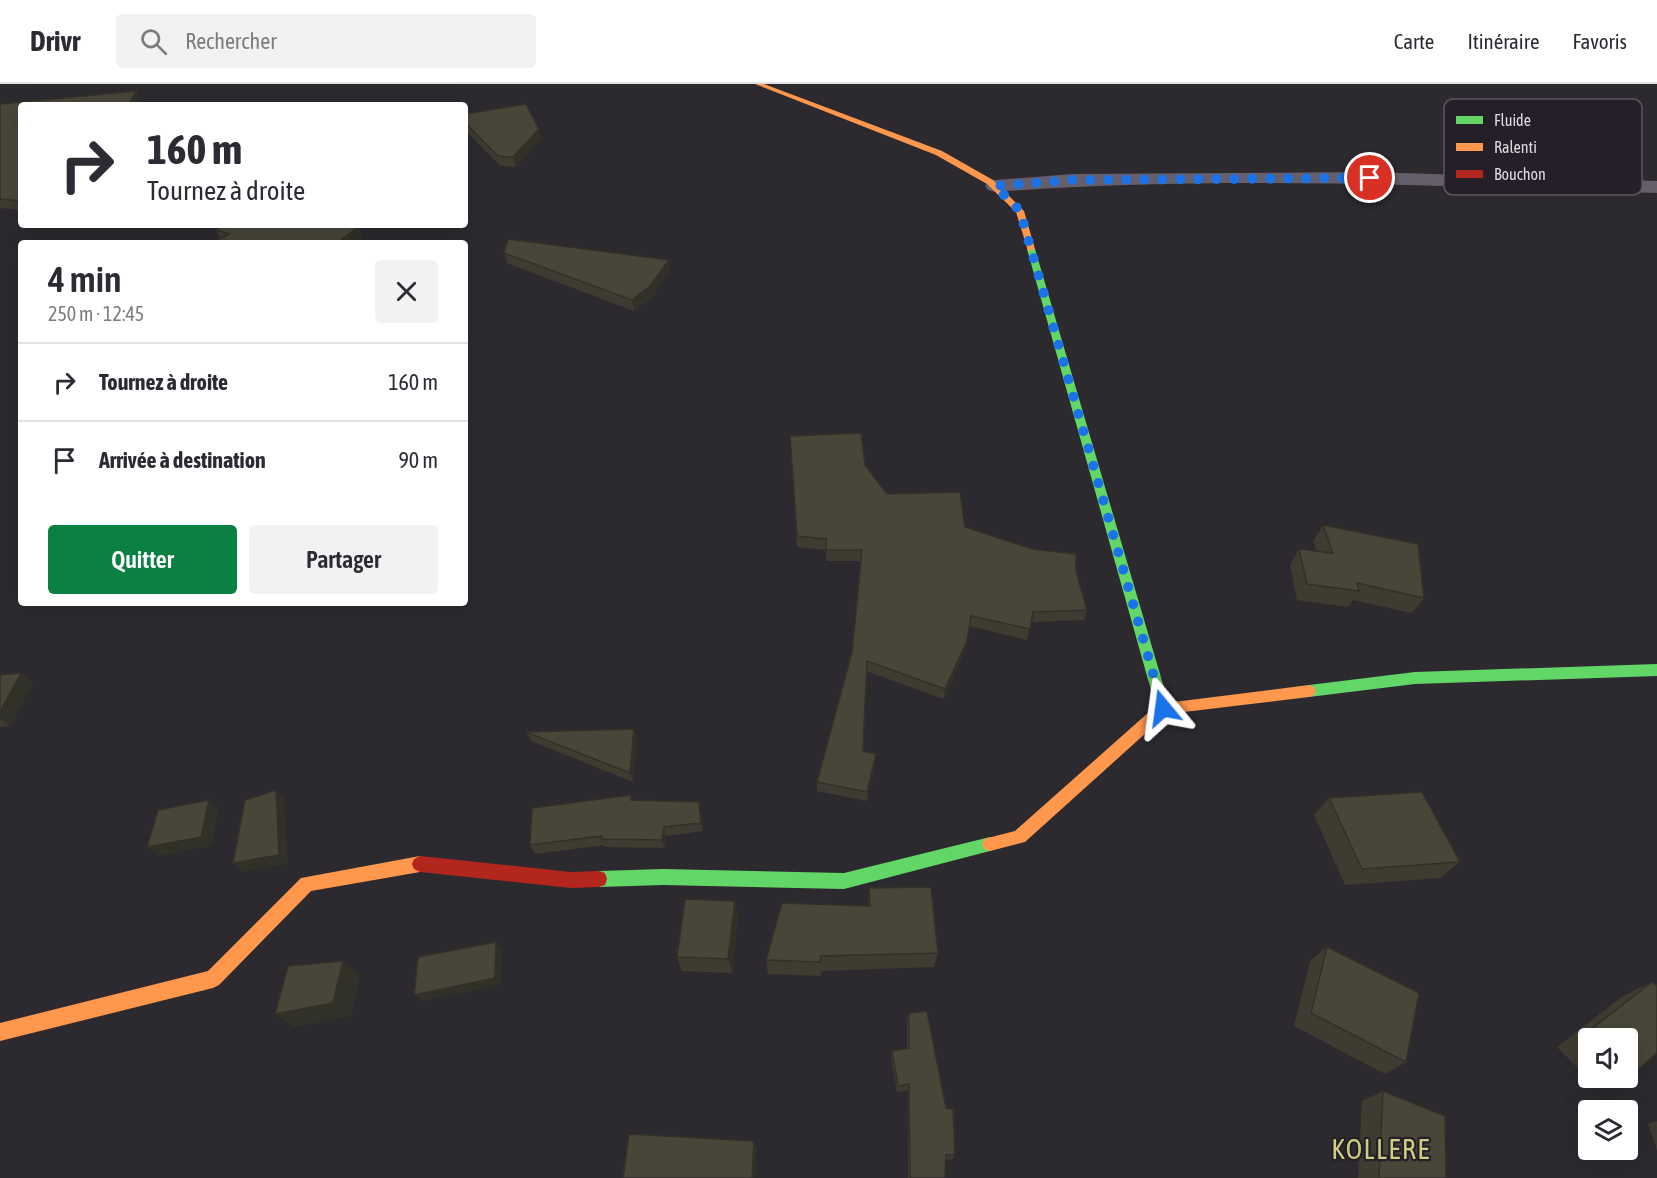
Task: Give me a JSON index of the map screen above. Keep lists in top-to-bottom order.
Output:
{
  "districts": ["KOLLERE"],
  "legend": ["Fluide", "Ralenti", "Bouchon"],
  "page": {
    "header": "Drivr",
    "search": "Rechercher",
    "nav": ["Carte", "Itinéraire", "Favoris"],
    "turn": ["160 m", "Tournez à droite"],
    "heading": ["4 min", "250 m · 12:45"],
    "list": [
      {
        "name": "Tournez à droite",
        "value": "160 m"
      },
      {
        "name": "Arrivée à destination",
        "value": "90 m"
      }
    ],
    "buttons": ["Quitter", "Partager"]
  }
}
